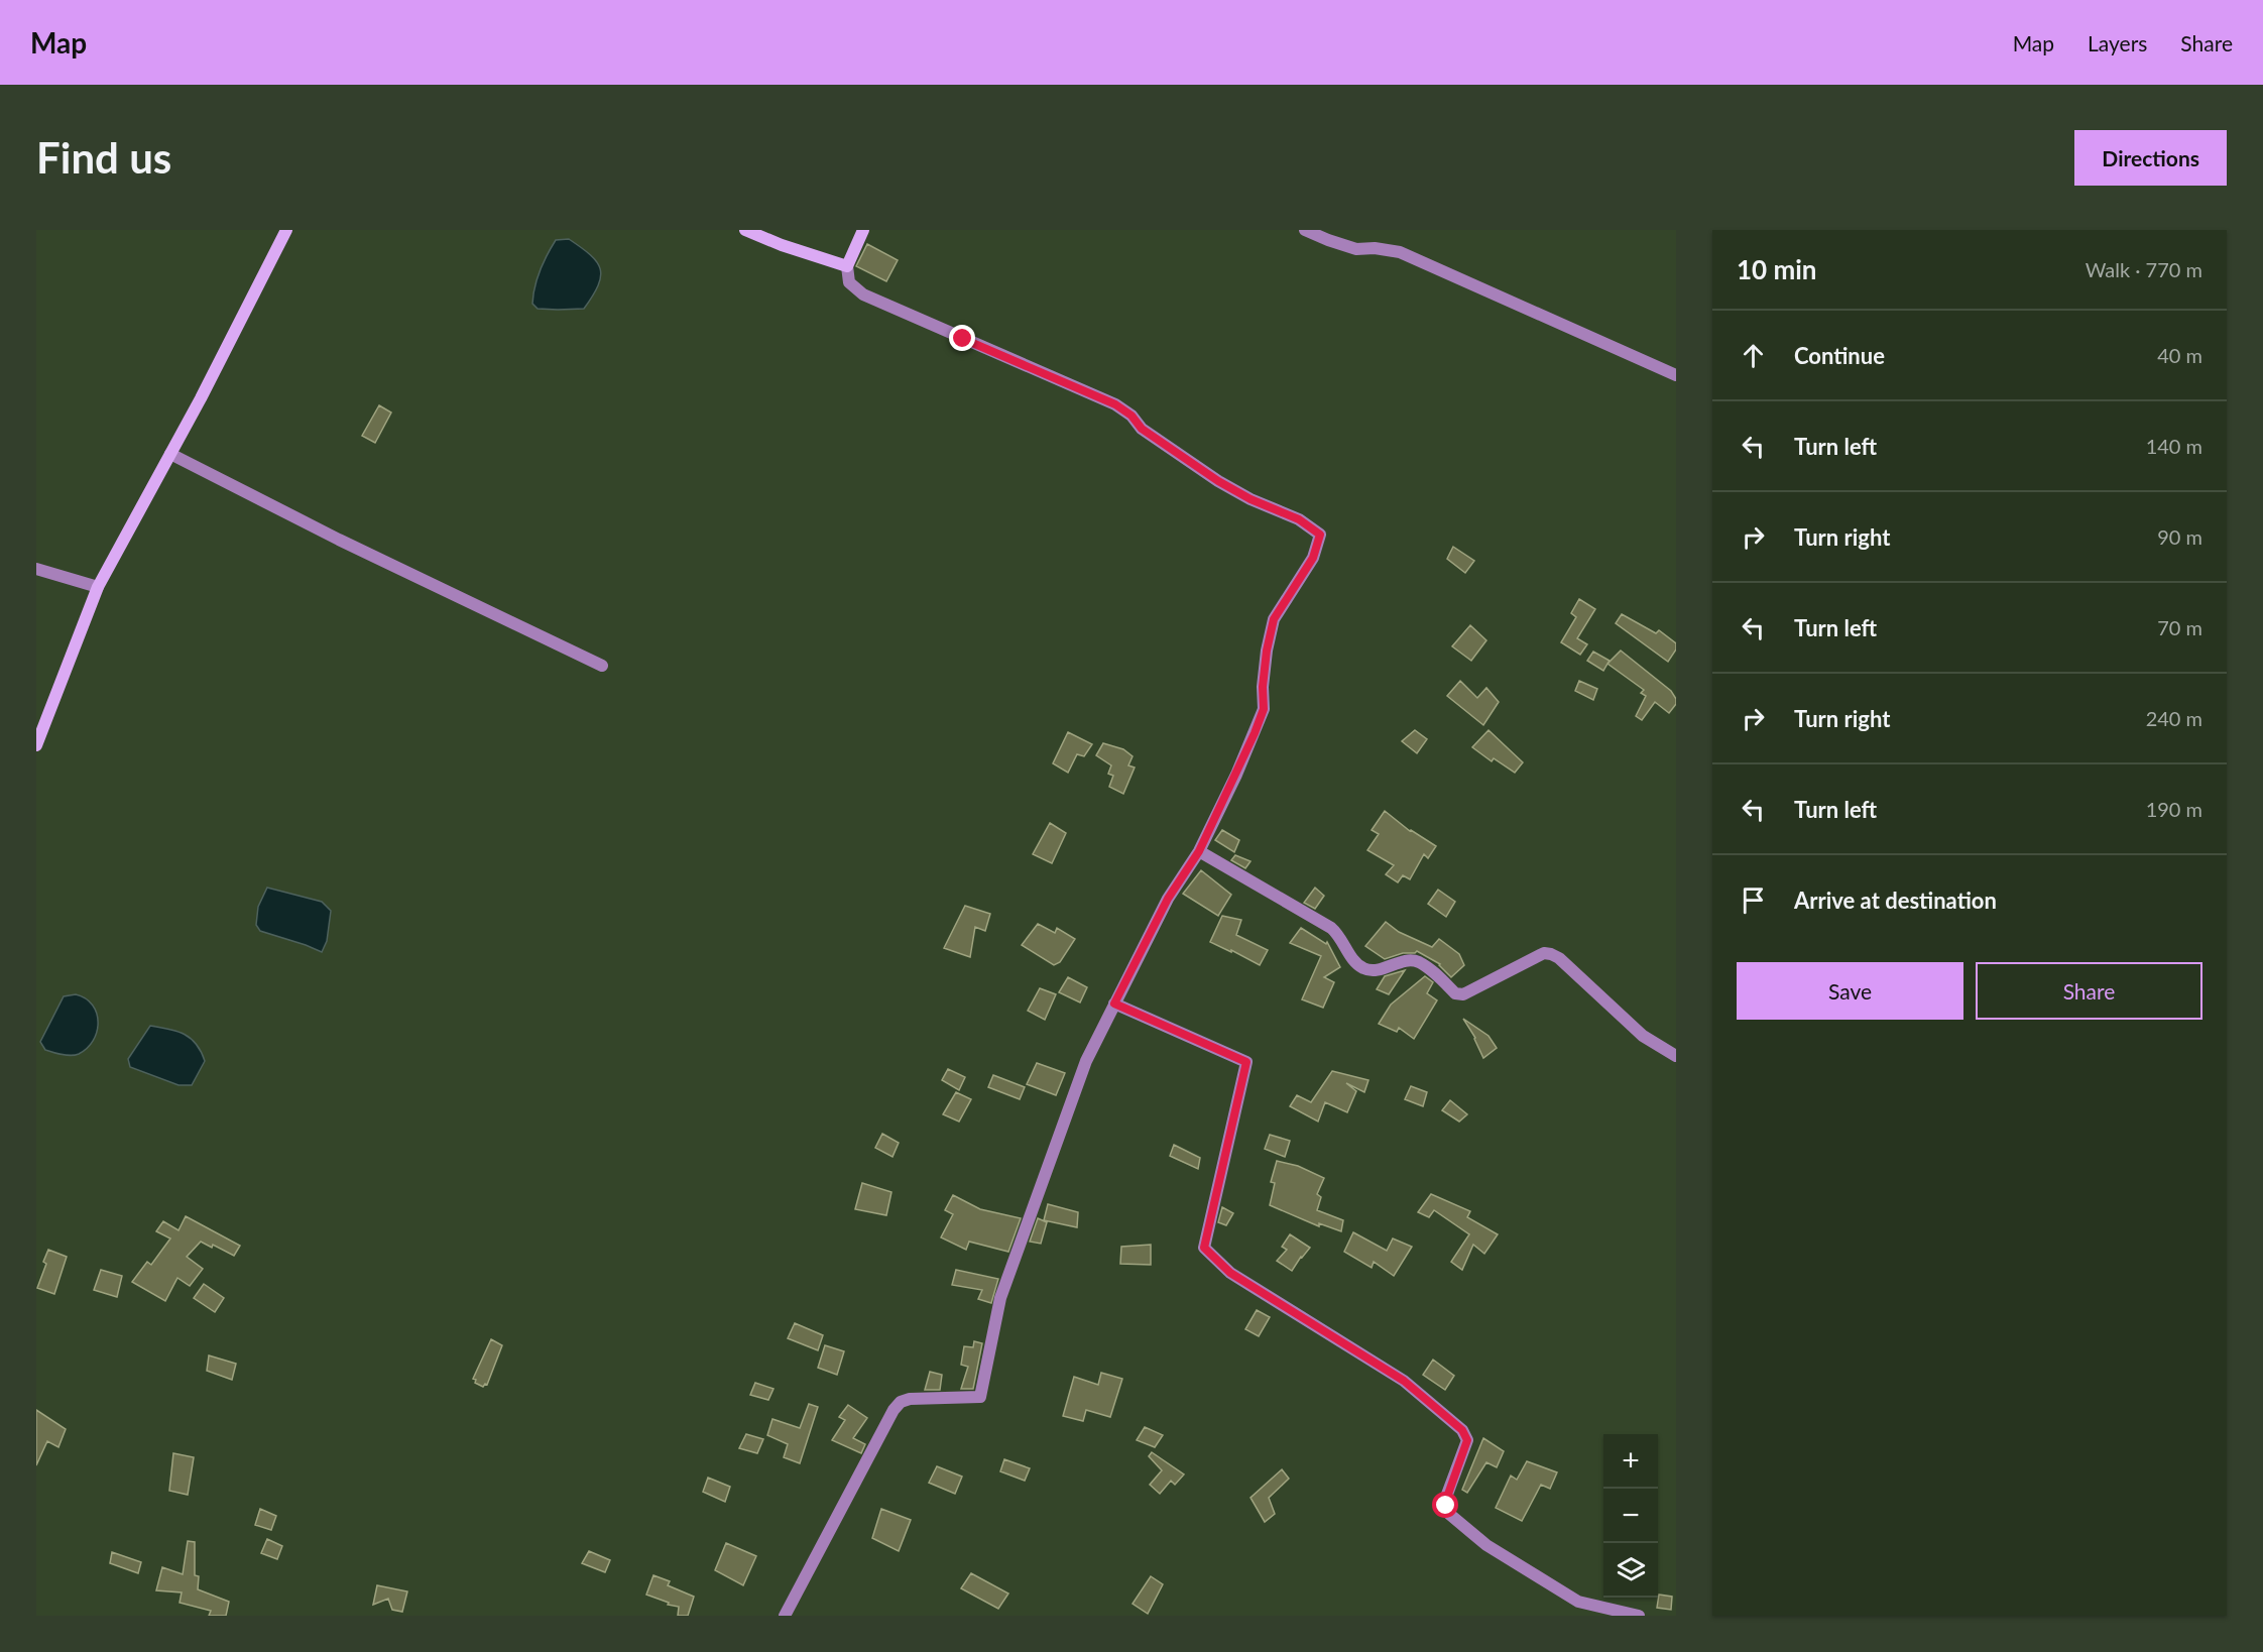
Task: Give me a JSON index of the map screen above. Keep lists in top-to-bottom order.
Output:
{
  "page": {
    "header": "Map",
    "nav": ["Map", "Layers", "Share"],
    "buttons": [
      "Directions",
      ["Save", "Share"]
    ],
    "title": "Find us",
    "heading": ["10 min", "Walk · 770 m"],
    "list": [
      ["Continue", "40 m"],
      ["Turn left", "140 m"],
      ["Turn right", "90 m"],
      ["Turn left", "70 m"],
      ["Turn right", "240 m"],
      ["Turn left", "190 m"],
      "Arrive at destination"
    ],
    "map_buttons": ["+", "−"]
  }
}
